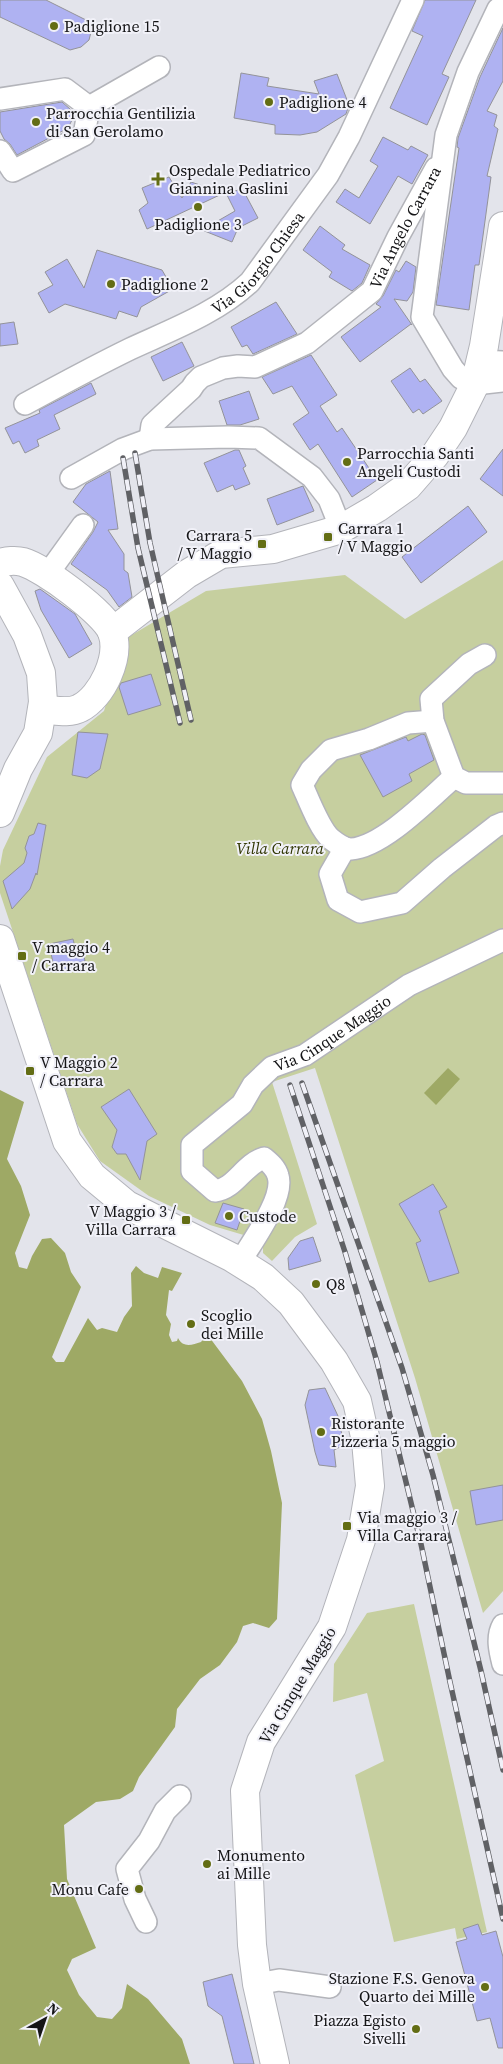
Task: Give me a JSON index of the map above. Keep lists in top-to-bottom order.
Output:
{
  "streets": {
    "main road": ["Via Cinque Maggio"],
    "street": ["Via Angelo Carrara", "Via Giorgio Chiesa"]
  },
  "parks": ["Villa Carrara"],
  "places": {
    "other": [
      "Padiglione 15",
      "Padiglione 4",
      "Parrocchia Gentilizia di San Gerolamo",
      "Padiglione 3",
      "Padiglione 2",
      "Parrocchia Santi Angeli Custodi",
      "Custode",
      "Q8",
      "Scoglio dei Mille",
      "Ristorante Pizzeria 5 maggio",
      "Monumento ai Mille",
      "Monu Cafe",
      "Stazione F.S. Genova Quarto dei Mille",
      "Piazza Egisto Sivelli"
    ],
    "health": ["Ospedale Pediatrico Giannina Gaslini"],
    "transit": [
      "Carrara 1 / V Maggio",
      "Carrara 5 / V Maggio",
      "V maggio 4 / Carrara",
      "V Maggio 2 / Carrara",
      "V Maggio 3 / Villa Carrara",
      "Via maggio 3 / Villa Carrara"
    ]
  },
  "north": "top right"
}
